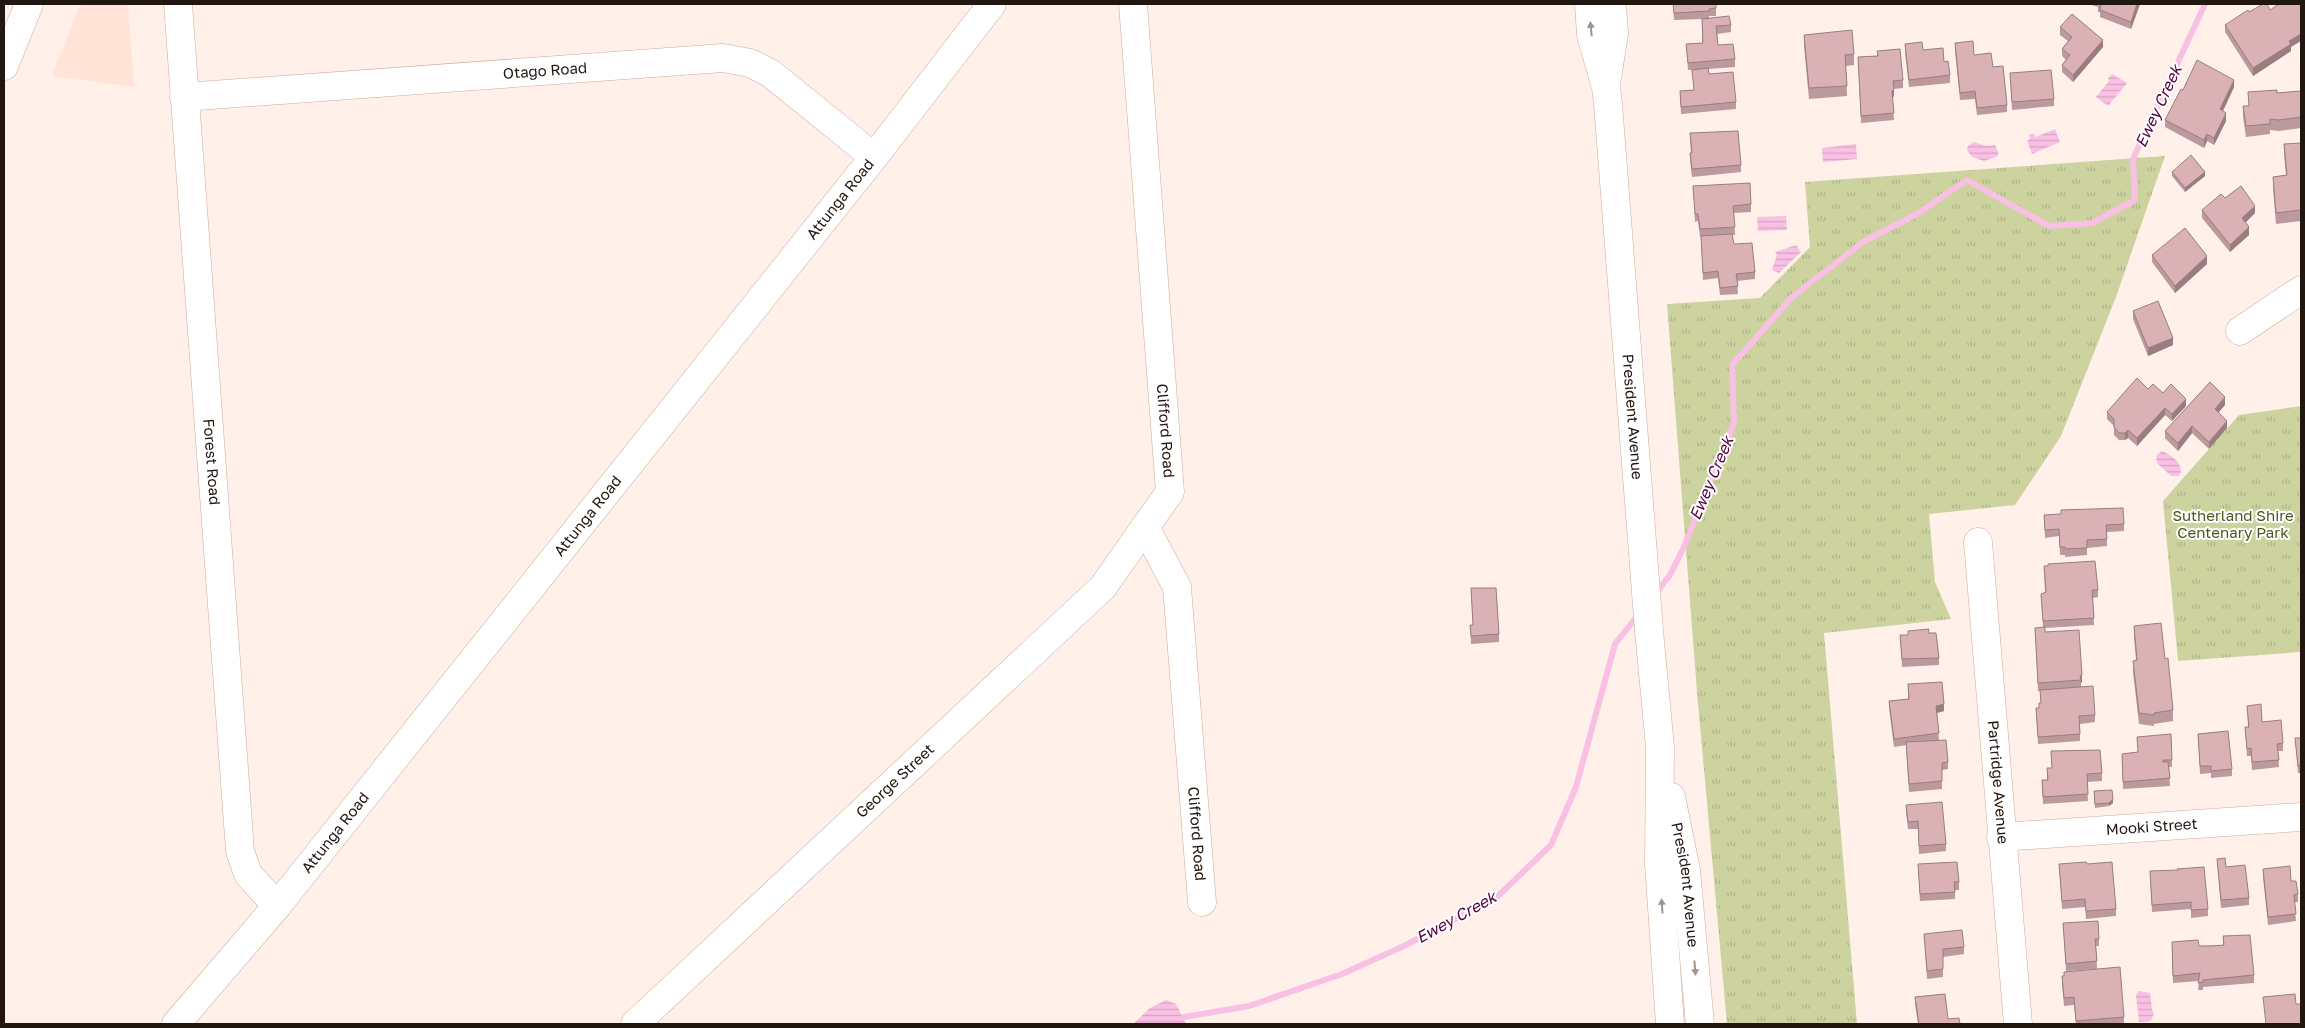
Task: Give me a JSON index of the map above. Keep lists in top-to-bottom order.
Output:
{
  "streets": {
    "street": [
      "Otago Road",
      "Attunga Road",
      "President Avenue",
      "Clifford Road",
      "Forest Road",
      "George Street",
      "Partridge Avenue",
      "Mooki Street"
    ]
  },
  "crossings": [
    ["Otago Road", "Attunga Road"],
    ["Otago Road", "Forest Road"],
    ["Attunga Road", "Forest Road"],
    ["Clifford Road", "George Street"],
    ["Partridge Avenue", "Mooki Street"]
  ],
  "water": ["Ewey Creek"],
  "parks": ["Sutherland Shire Centenary Park"]
}
